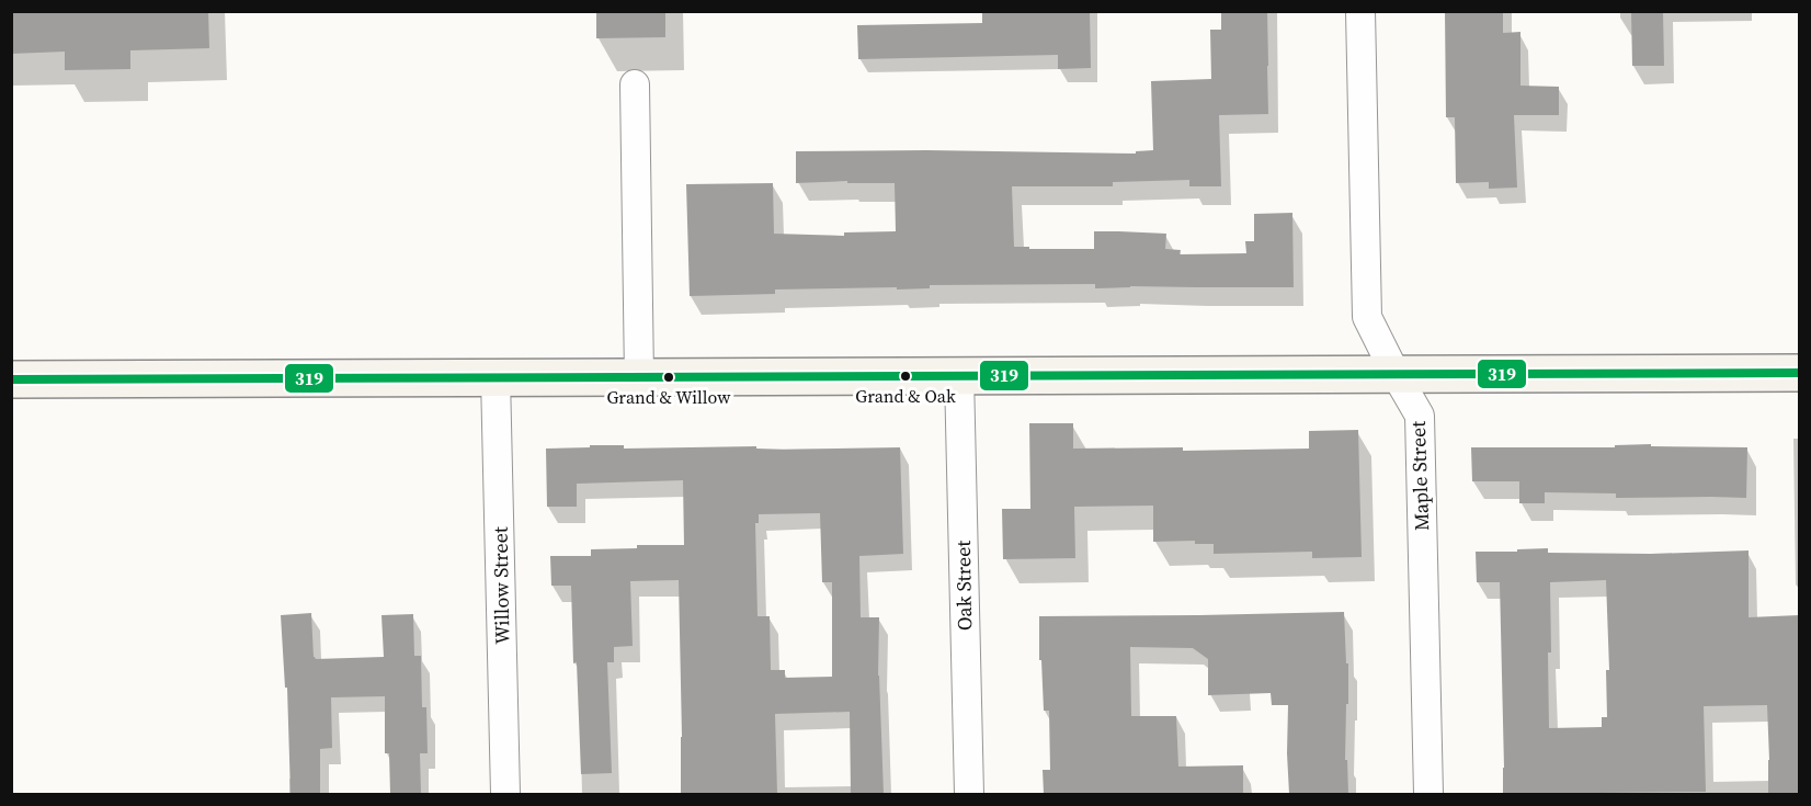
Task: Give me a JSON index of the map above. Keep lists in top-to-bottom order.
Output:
{
  "streets": {
    "street": ["Maple Street", "Willow Street", "Oak Street"]
  },
  "places": ["Grand & Oak", "Grand & Willow"],
  "lines": ["transit line 319"]
}
